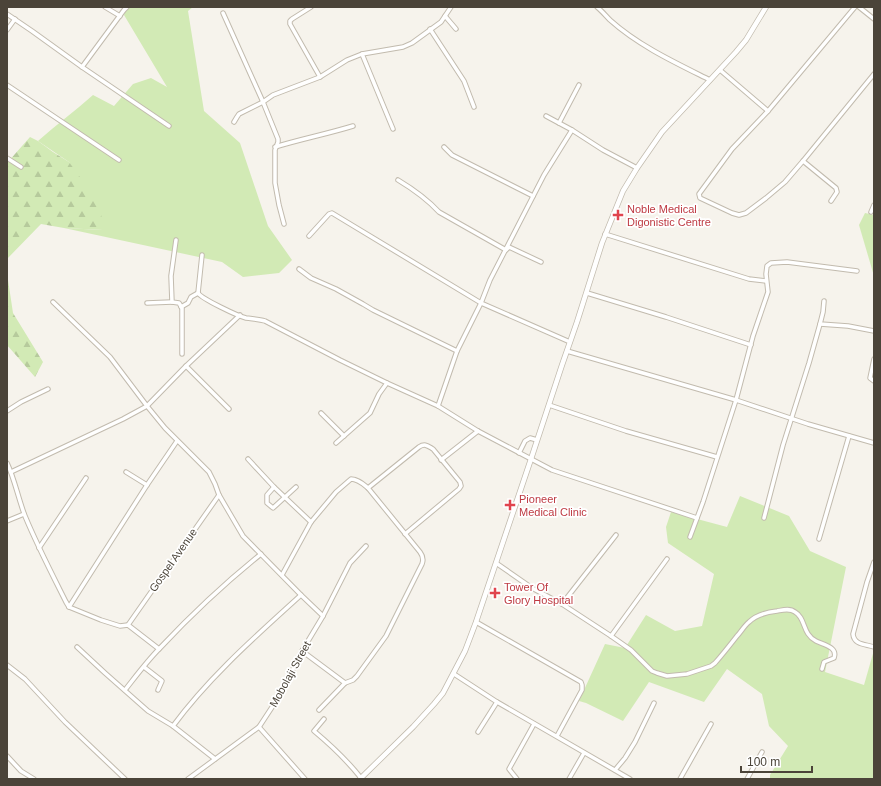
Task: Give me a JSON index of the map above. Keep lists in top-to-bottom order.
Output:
{
  "streets": {
    "street": ["Gospel Avenue", "Mobolaji Street"]
  },
  "places": {
    "health": ["Noble Medical Digonistic Centre", "Pioneer Medical Clinic", "Tower Of Glory Hospital"]
  },
  "scale_bar": "100 m"
}
